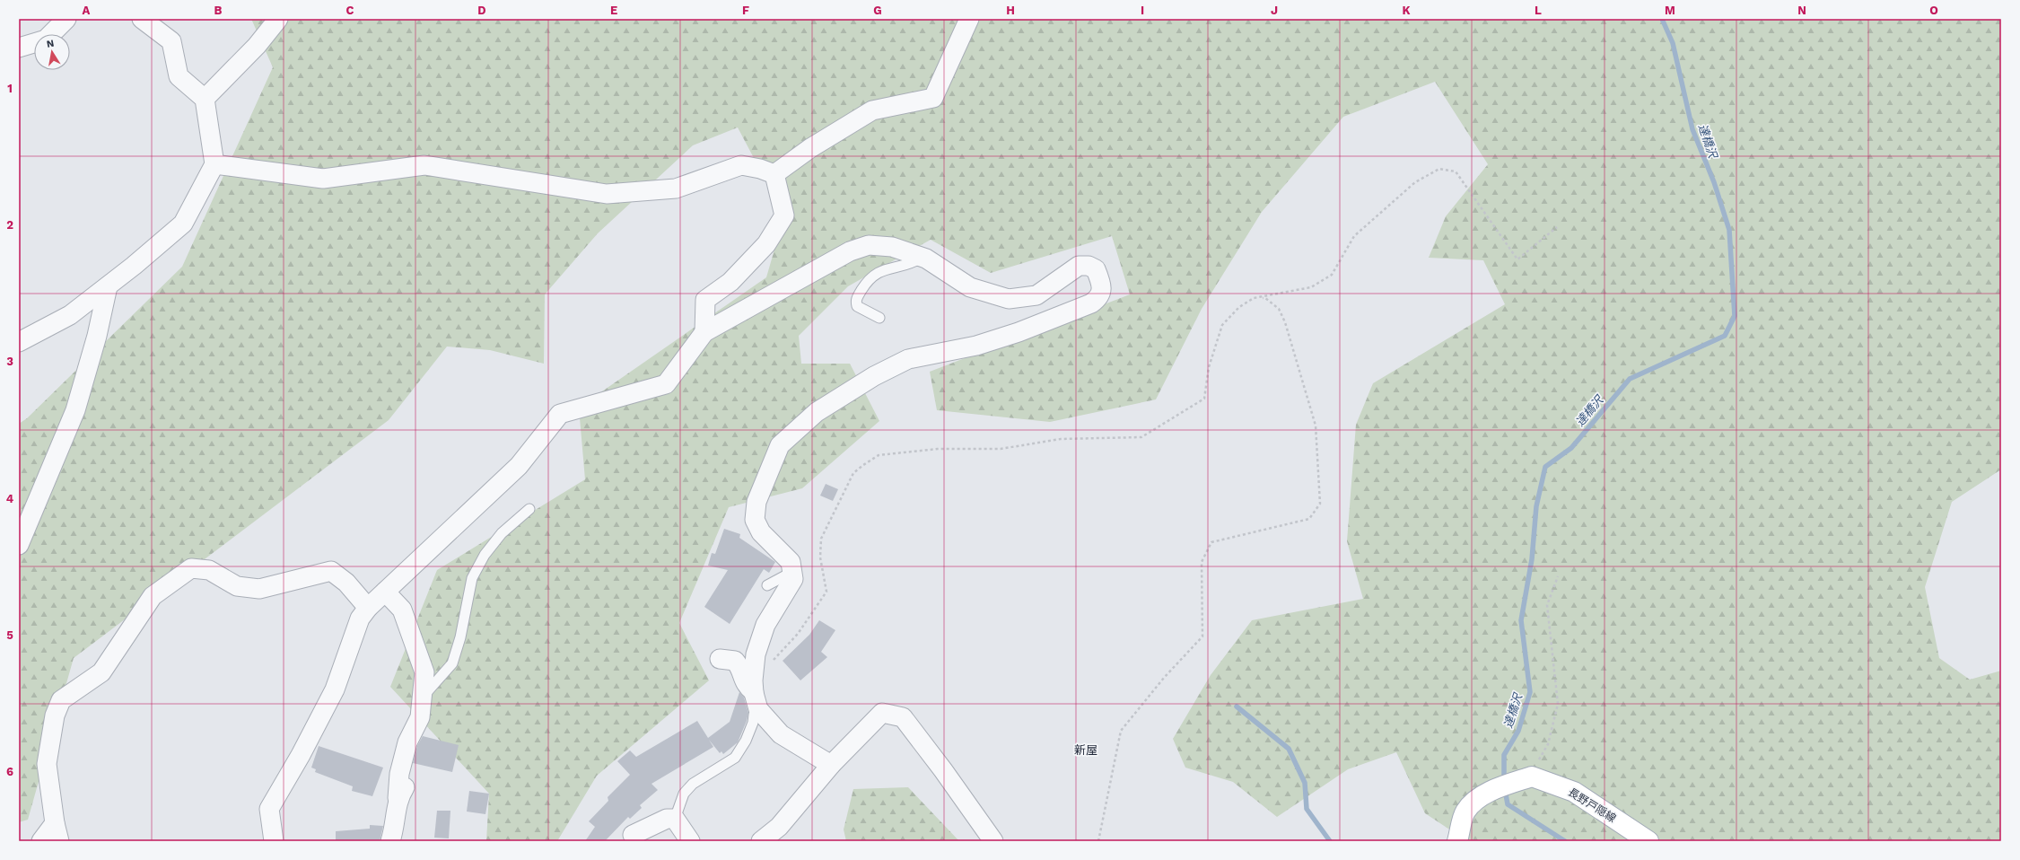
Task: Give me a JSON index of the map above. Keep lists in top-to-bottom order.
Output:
{
  "streets": {
    "main road": ["長野戸隠線"]
  },
  "districts": ["新屋"],
  "water": ["達橋沢"],
  "north": "top",
  "grid": {
    "columns": [
      "A",
      "B",
      "C",
      "D",
      "E",
      "F",
      "G",
      "H",
      "I",
      "J",
      "K",
      "L",
      "M",
      "N",
      "O"
    ],
    "rows": [
      "1",
      "2",
      "3",
      "4",
      "5",
      "6"
    ]
  }
}
